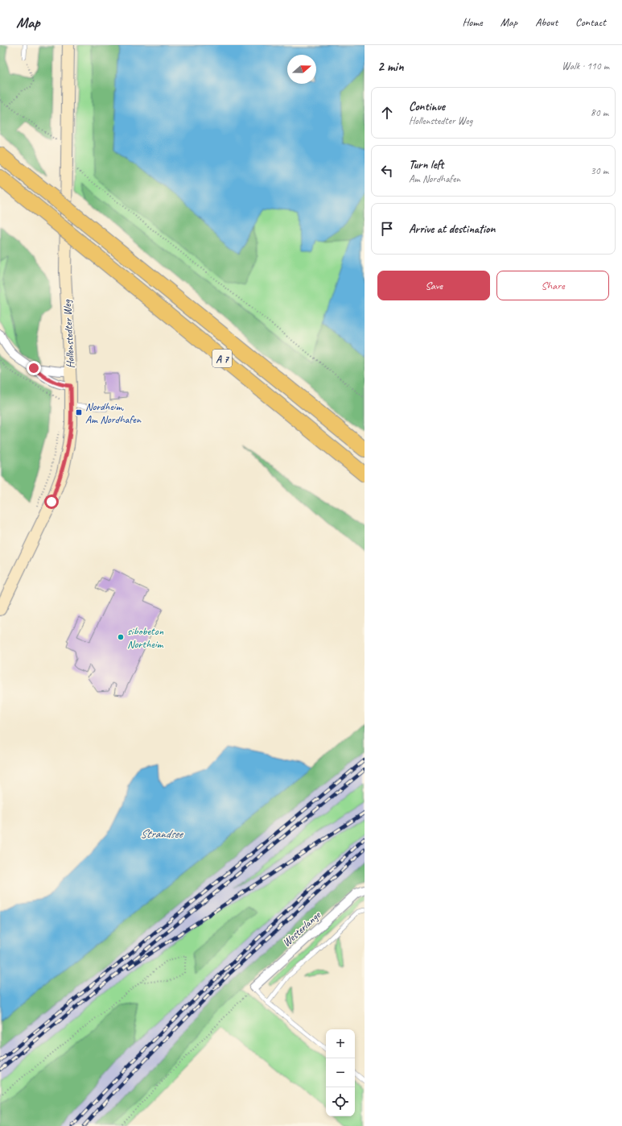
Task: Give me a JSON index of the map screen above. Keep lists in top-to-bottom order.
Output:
{
  "streets": {
    "highway": ["A 7"],
    "main road": ["Hollenstedter Weg"],
    "street": ["Westerlange"]
  },
  "water": ["Strandsee"],
  "places": {
    "transit": ["Nordheim, Am Nordhafen"],
    "other": ["sibobeton Northeim"]
  },
  "north": "right",
  "page": {
    "header": "Map",
    "nav": [
      "Home",
      "Map",
      "About",
      "Contact"
    ],
    "heading": ["2 min", "Walk · 110 m"],
    "list": [
      ["Continue", "Hollenstedter Weg", "80 m"],
      ["Turn left", "Am Nordhafen", "30 m"],
      "Arrive at destination"
    ],
    "buttons": ["Save", "Share"],
    "map_buttons": ["+", "−"]
  }
}
